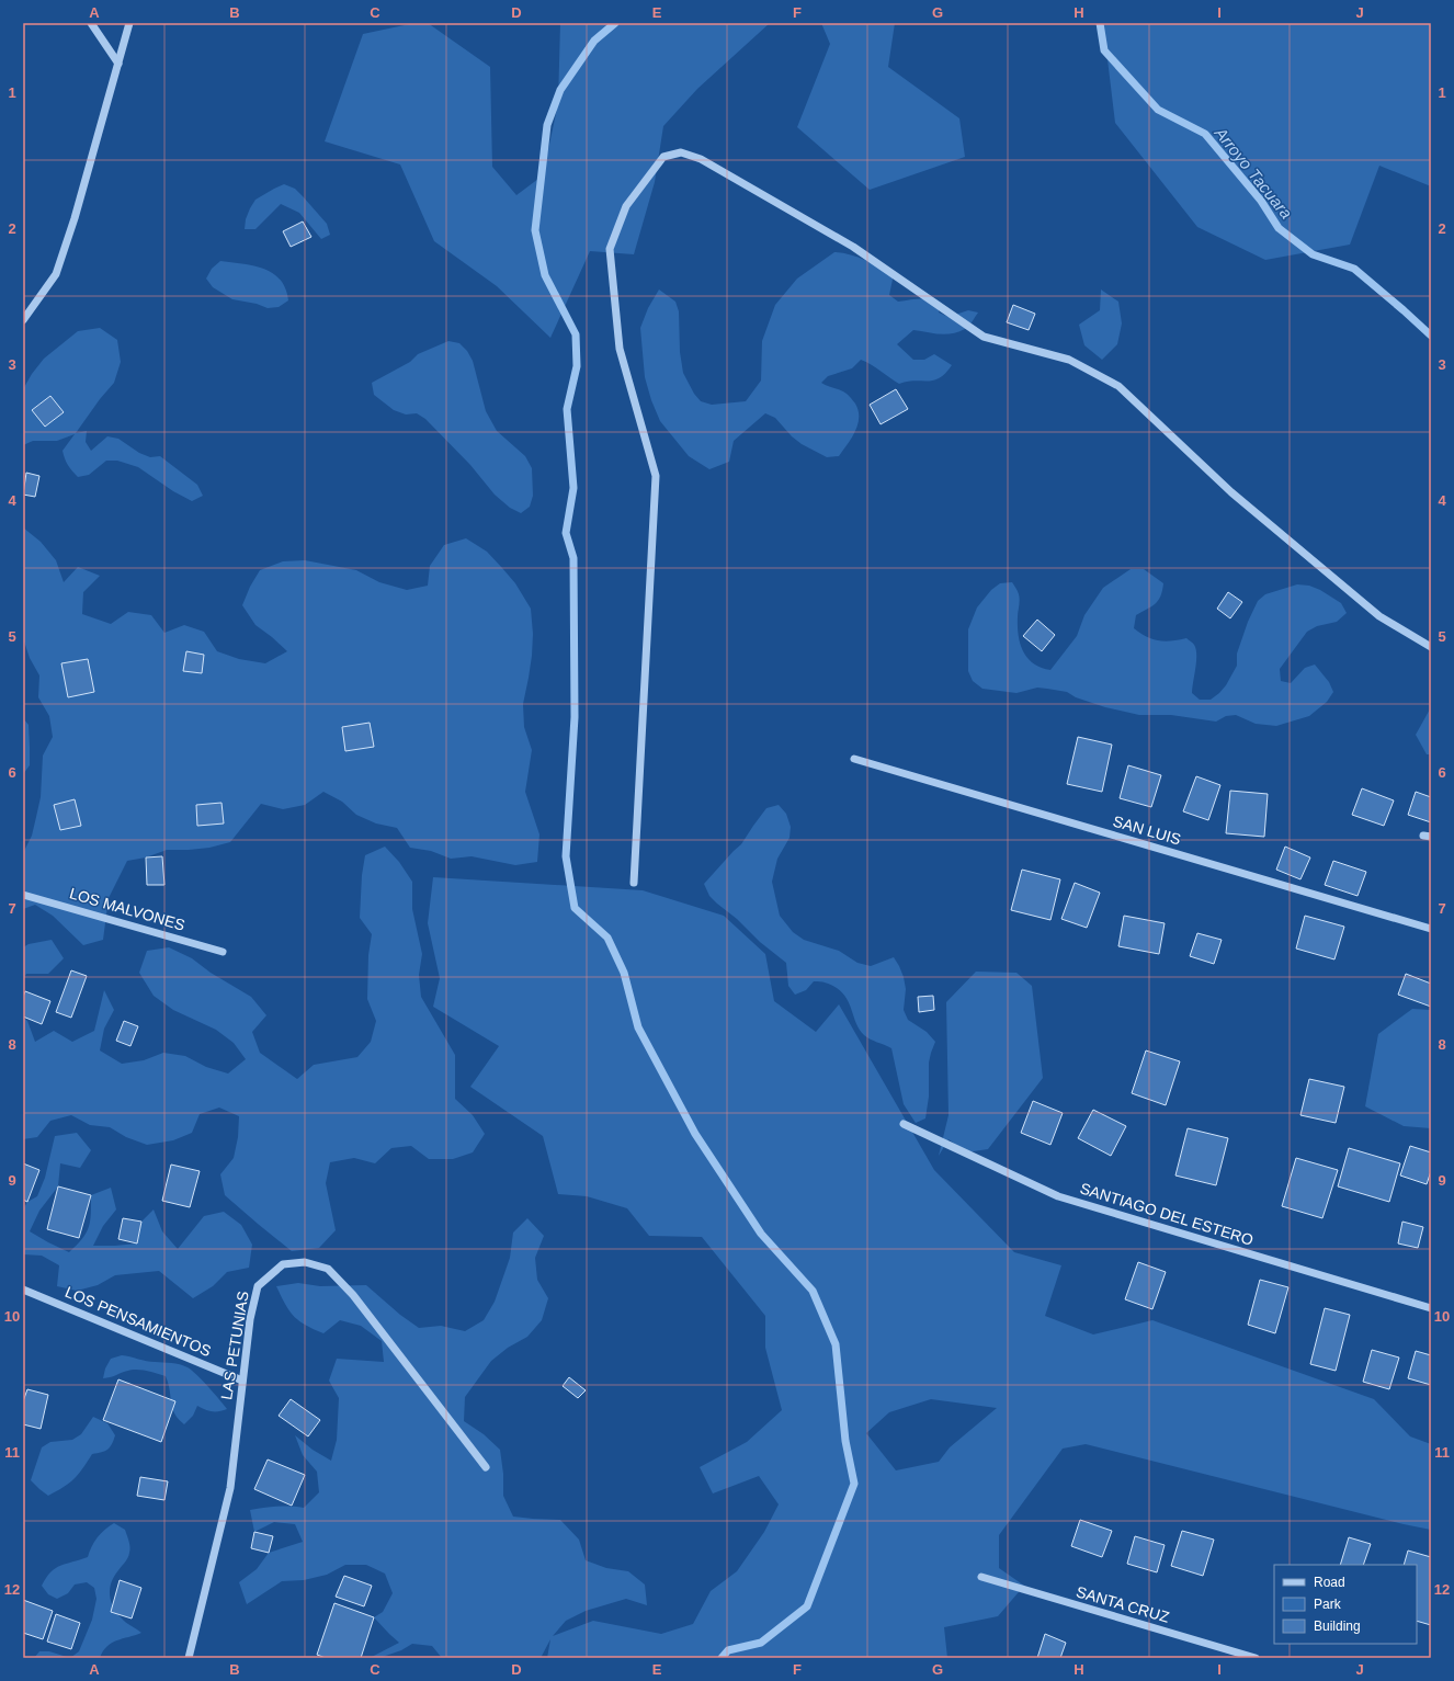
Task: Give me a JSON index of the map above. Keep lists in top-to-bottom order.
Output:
{
  "streets": {
    "street": [
      "SAN LUIS",
      "LOS MALVONES",
      "SANTIAGO DEL ESTERO",
      "LOS PENSAMIENTOS",
      "LAS PETUNIAS",
      "SANTA CRUZ"
    ]
  },
  "crossings": [
    ["LOS PENSAMIENTOS", "LAS PETUNIAS"]
  ],
  "water": ["Arroyo Tacuara"],
  "legend": ["Road", "Park", "Building"],
  "grid": {
    "columns": [
      "A",
      "B",
      "C",
      "D",
      "E",
      "F",
      "G",
      "H",
      "I",
      "J"
    ],
    "rows": [
      "1",
      "2",
      "3",
      "4",
      "5",
      "6",
      "7",
      "8",
      "9",
      "10",
      "11",
      "12"
    ]
  }
}
